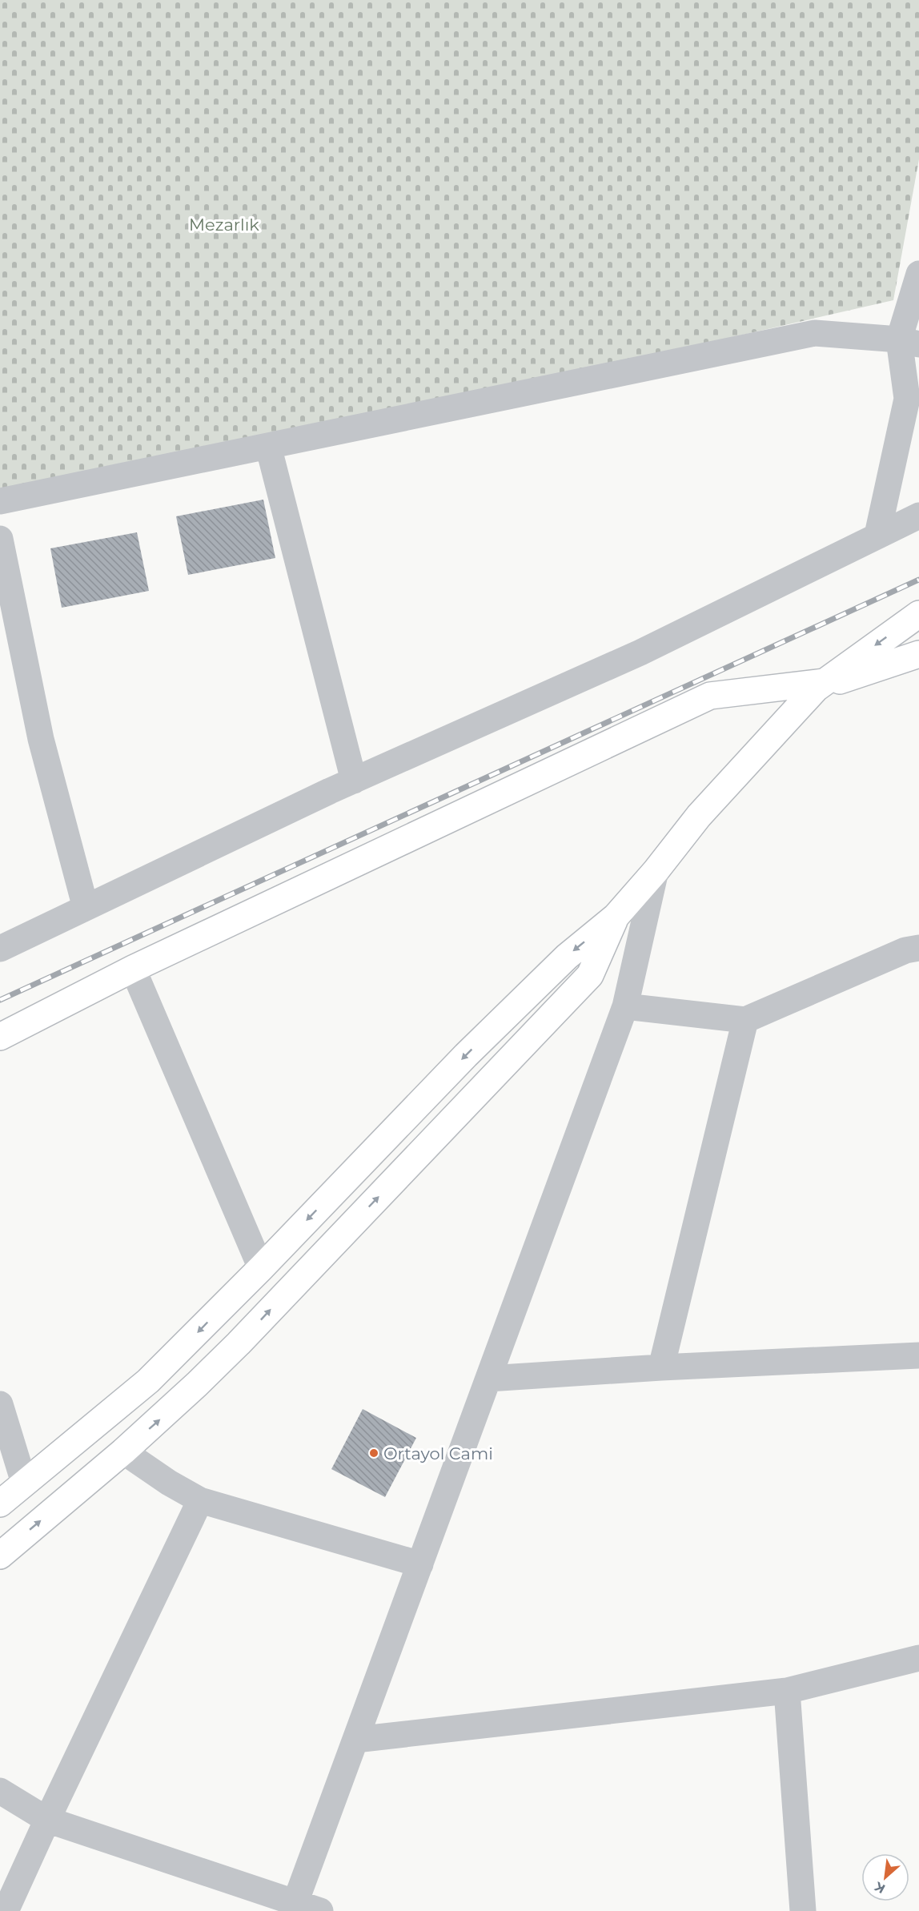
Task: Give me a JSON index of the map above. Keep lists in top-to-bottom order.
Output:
{
  "parks": ["Mezarlık"],
  "places": ["Ortayol Cami"],
  "north": "bottom left"
}
